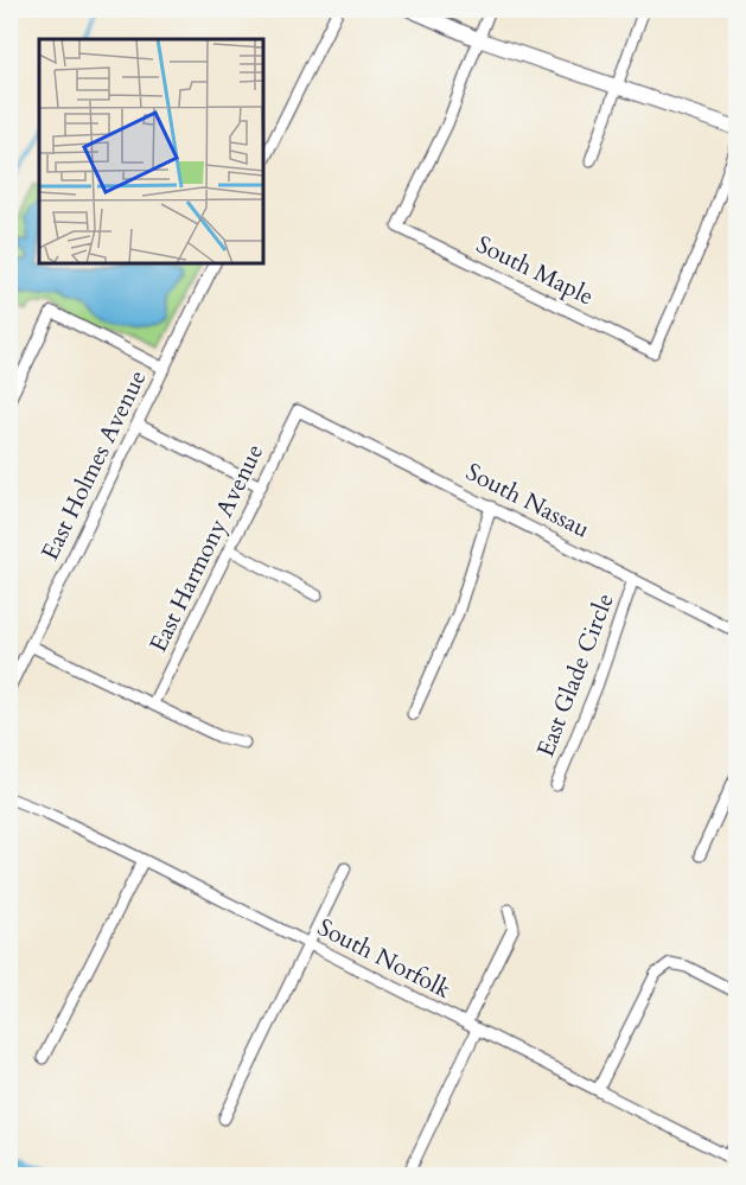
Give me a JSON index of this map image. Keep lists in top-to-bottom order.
{
  "streets": {
    "street": [
      "South Maple",
      "East Holmes Avenue",
      "South Nassau",
      "East Harmony Avenue",
      "East Glade Circle",
      "South Norfolk"
    ]
  },
  "crossings": [
    ["South Nassau", "East Harmony Avenue"],
    ["South Nassau", "East Glade Circle"]
  ]
}
